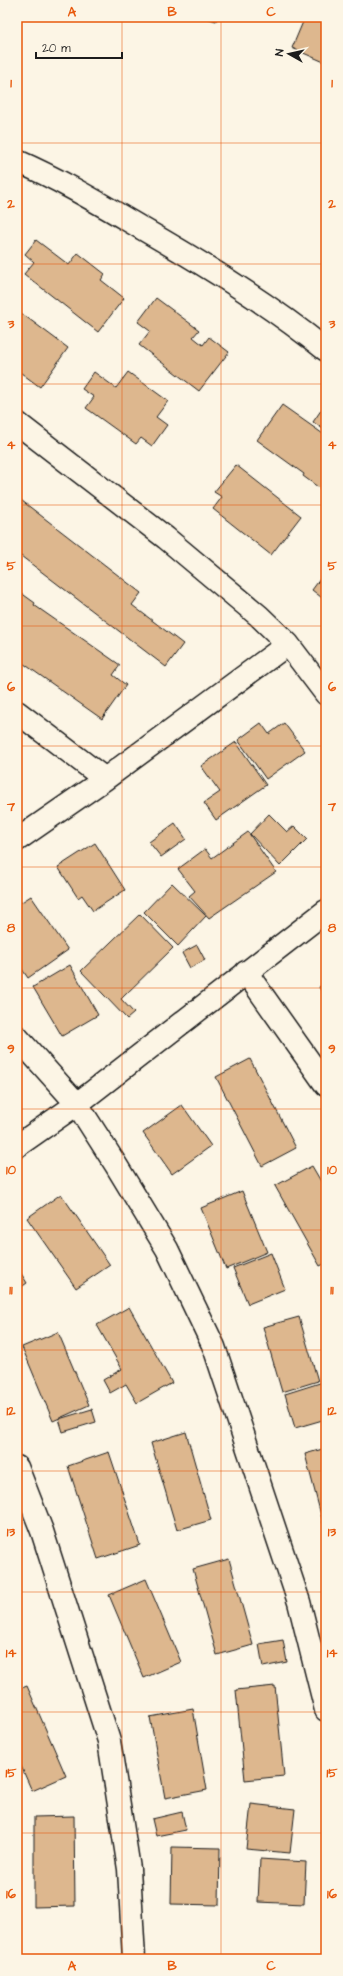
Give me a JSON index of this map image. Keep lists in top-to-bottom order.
{
  "scale_bar": "20 m",
  "north": "left",
  "grid": {
    "columns": ["A", "B", "C"],
    "rows": [
      "1",
      "2",
      "3",
      "4",
      "5",
      "6",
      "7",
      "8",
      "9",
      "10",
      "11",
      "12",
      "13",
      "14",
      "15",
      "16"
    ]
  }
}
